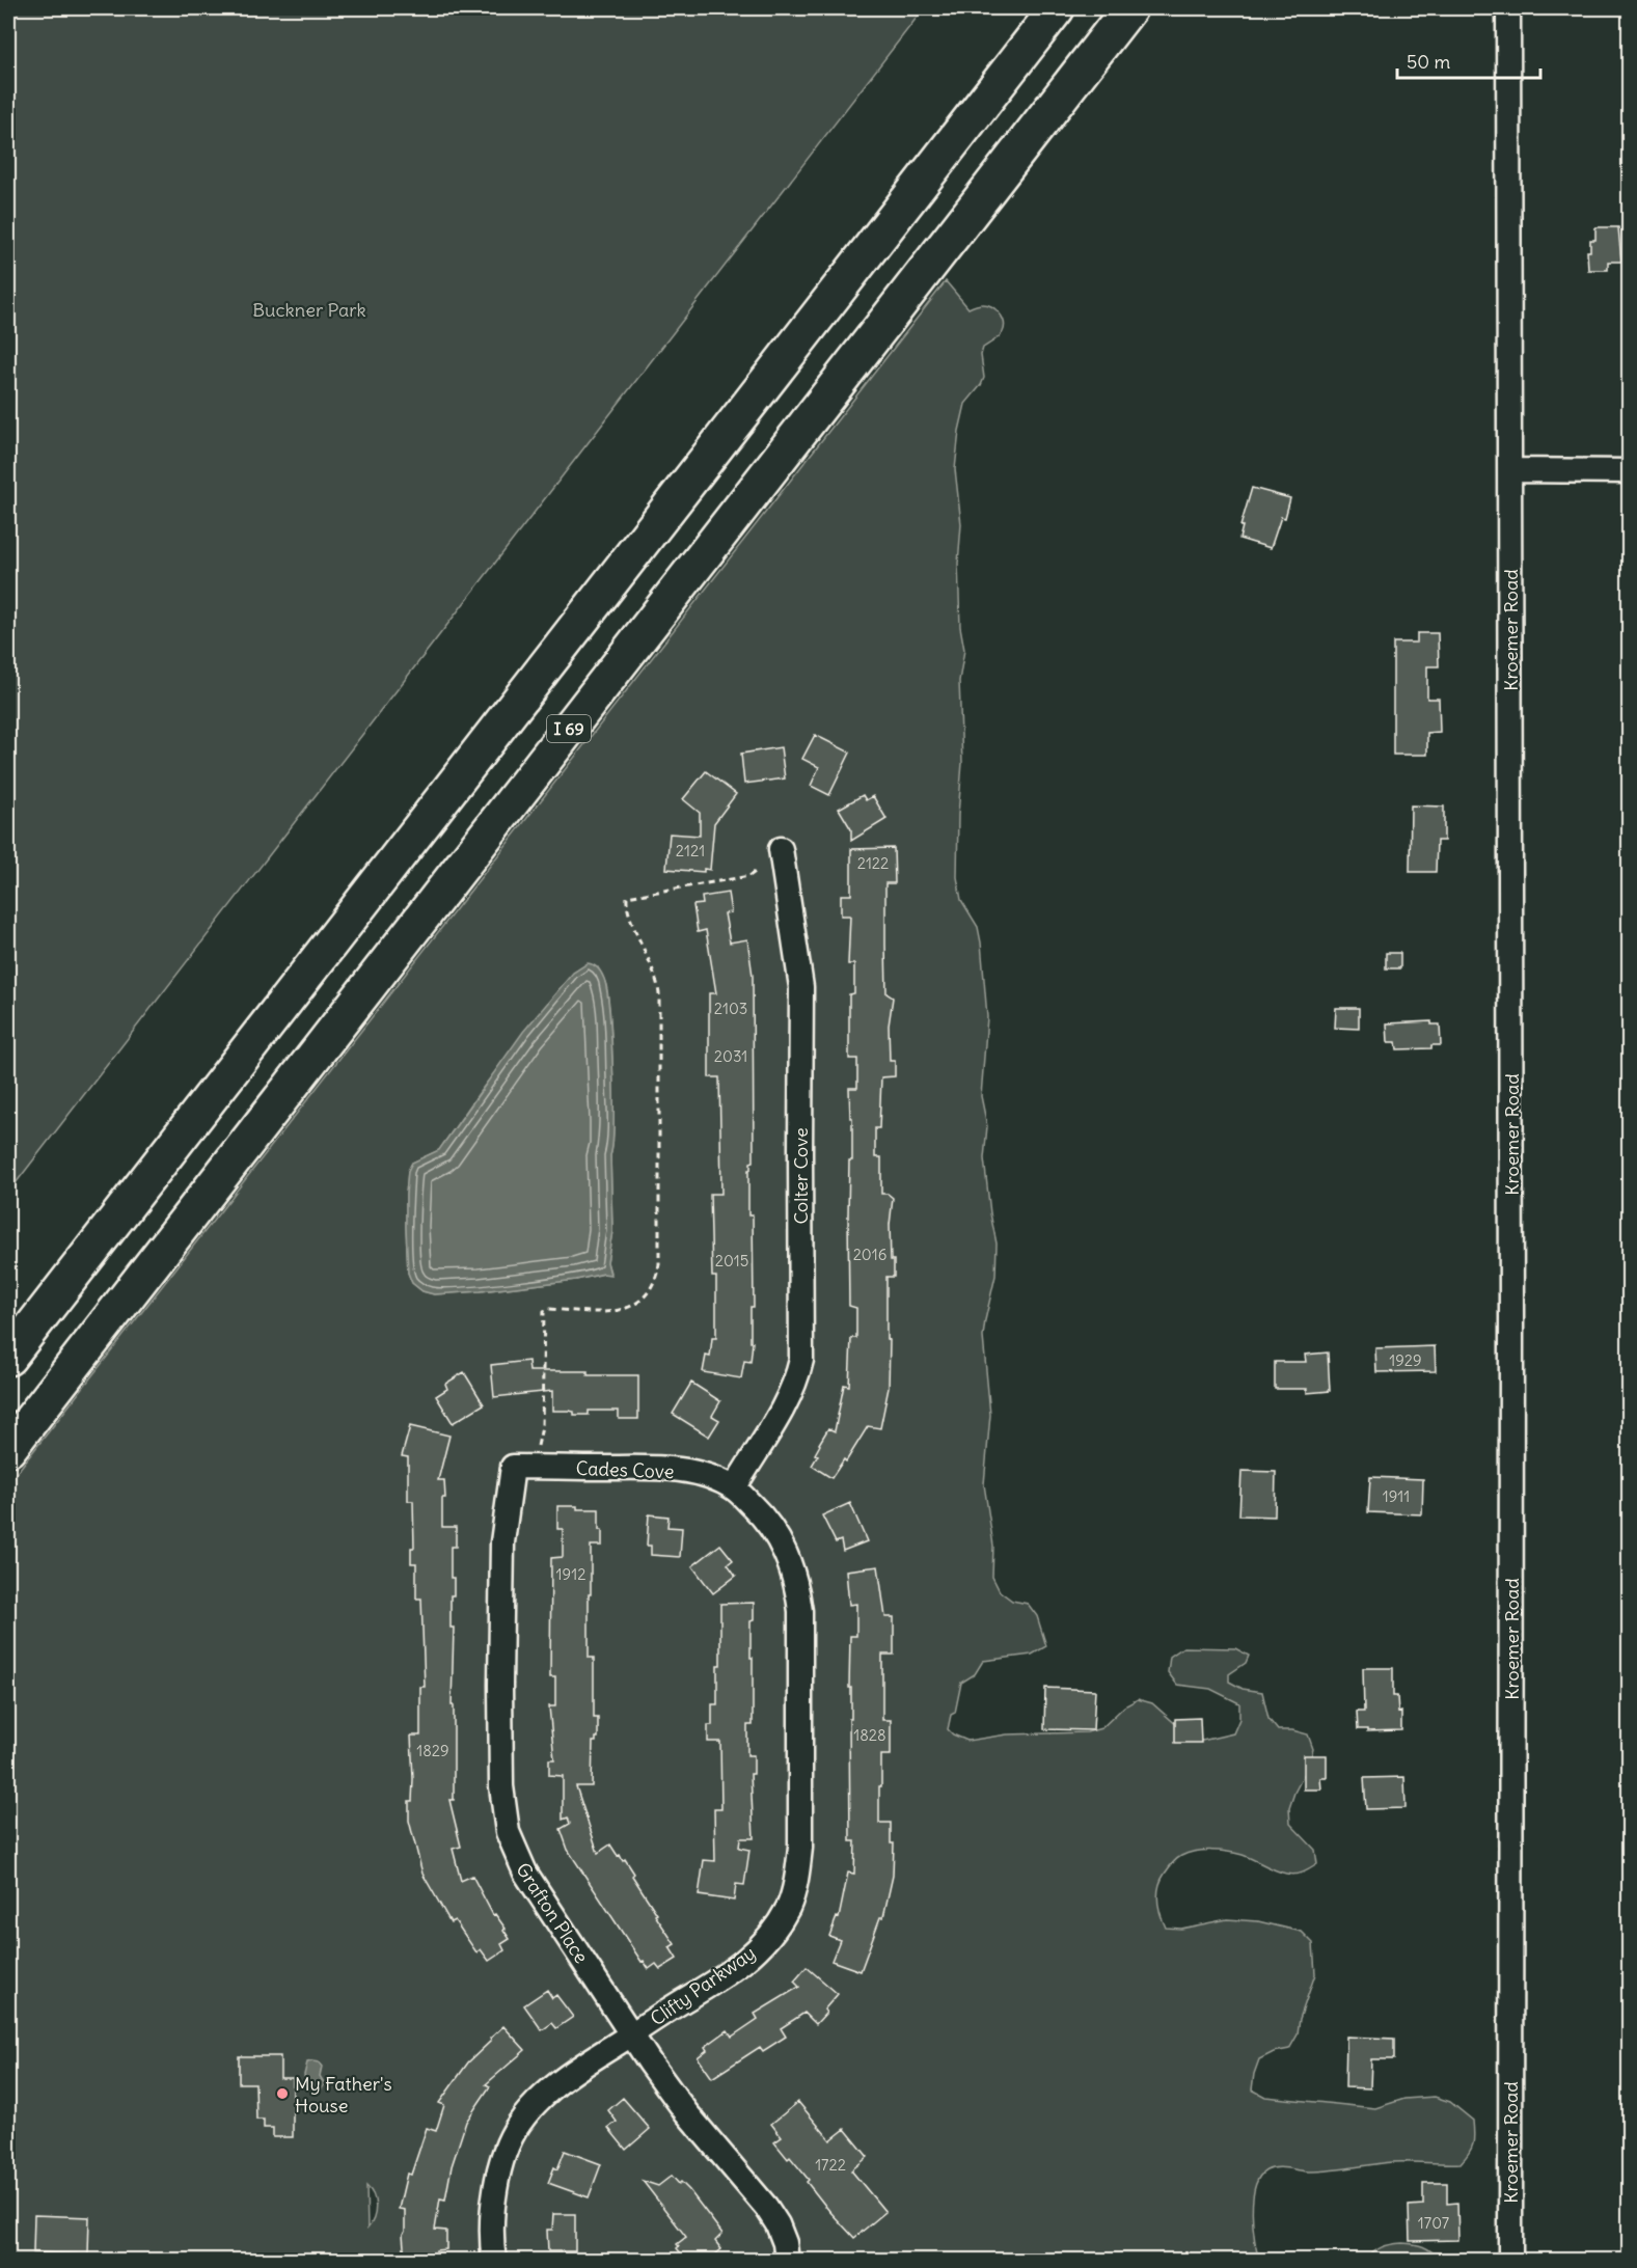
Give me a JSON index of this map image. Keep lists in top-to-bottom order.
{
  "streets": {
    "highway": ["I 69"],
    "street": [
      "Kroemer Road",
      "Colter Cove",
      "Cades Cove",
      "Grafton Place",
      "Clifty Parkway"
    ]
  },
  "crossings": [
    ["Colter Cove", "Cades Cove"],
    ["Colter Cove", "Clifty Parkway"],
    ["Cades Cove", "Grafton Place"],
    ["Cades Cove", "Clifty Parkway"],
    ["Grafton Place", "Clifty Parkway"]
  ],
  "parks": ["Buckner Park"],
  "places": ["My Father's House"],
  "house_numbers": [
    "2121",
    "2122",
    "2103",
    "2031",
    "2016",
    "2015",
    "1929",
    "1911",
    "1912",
    "1828",
    "1829",
    "1722",
    "1707"
  ],
  "scale_bar": "50 m"
}
